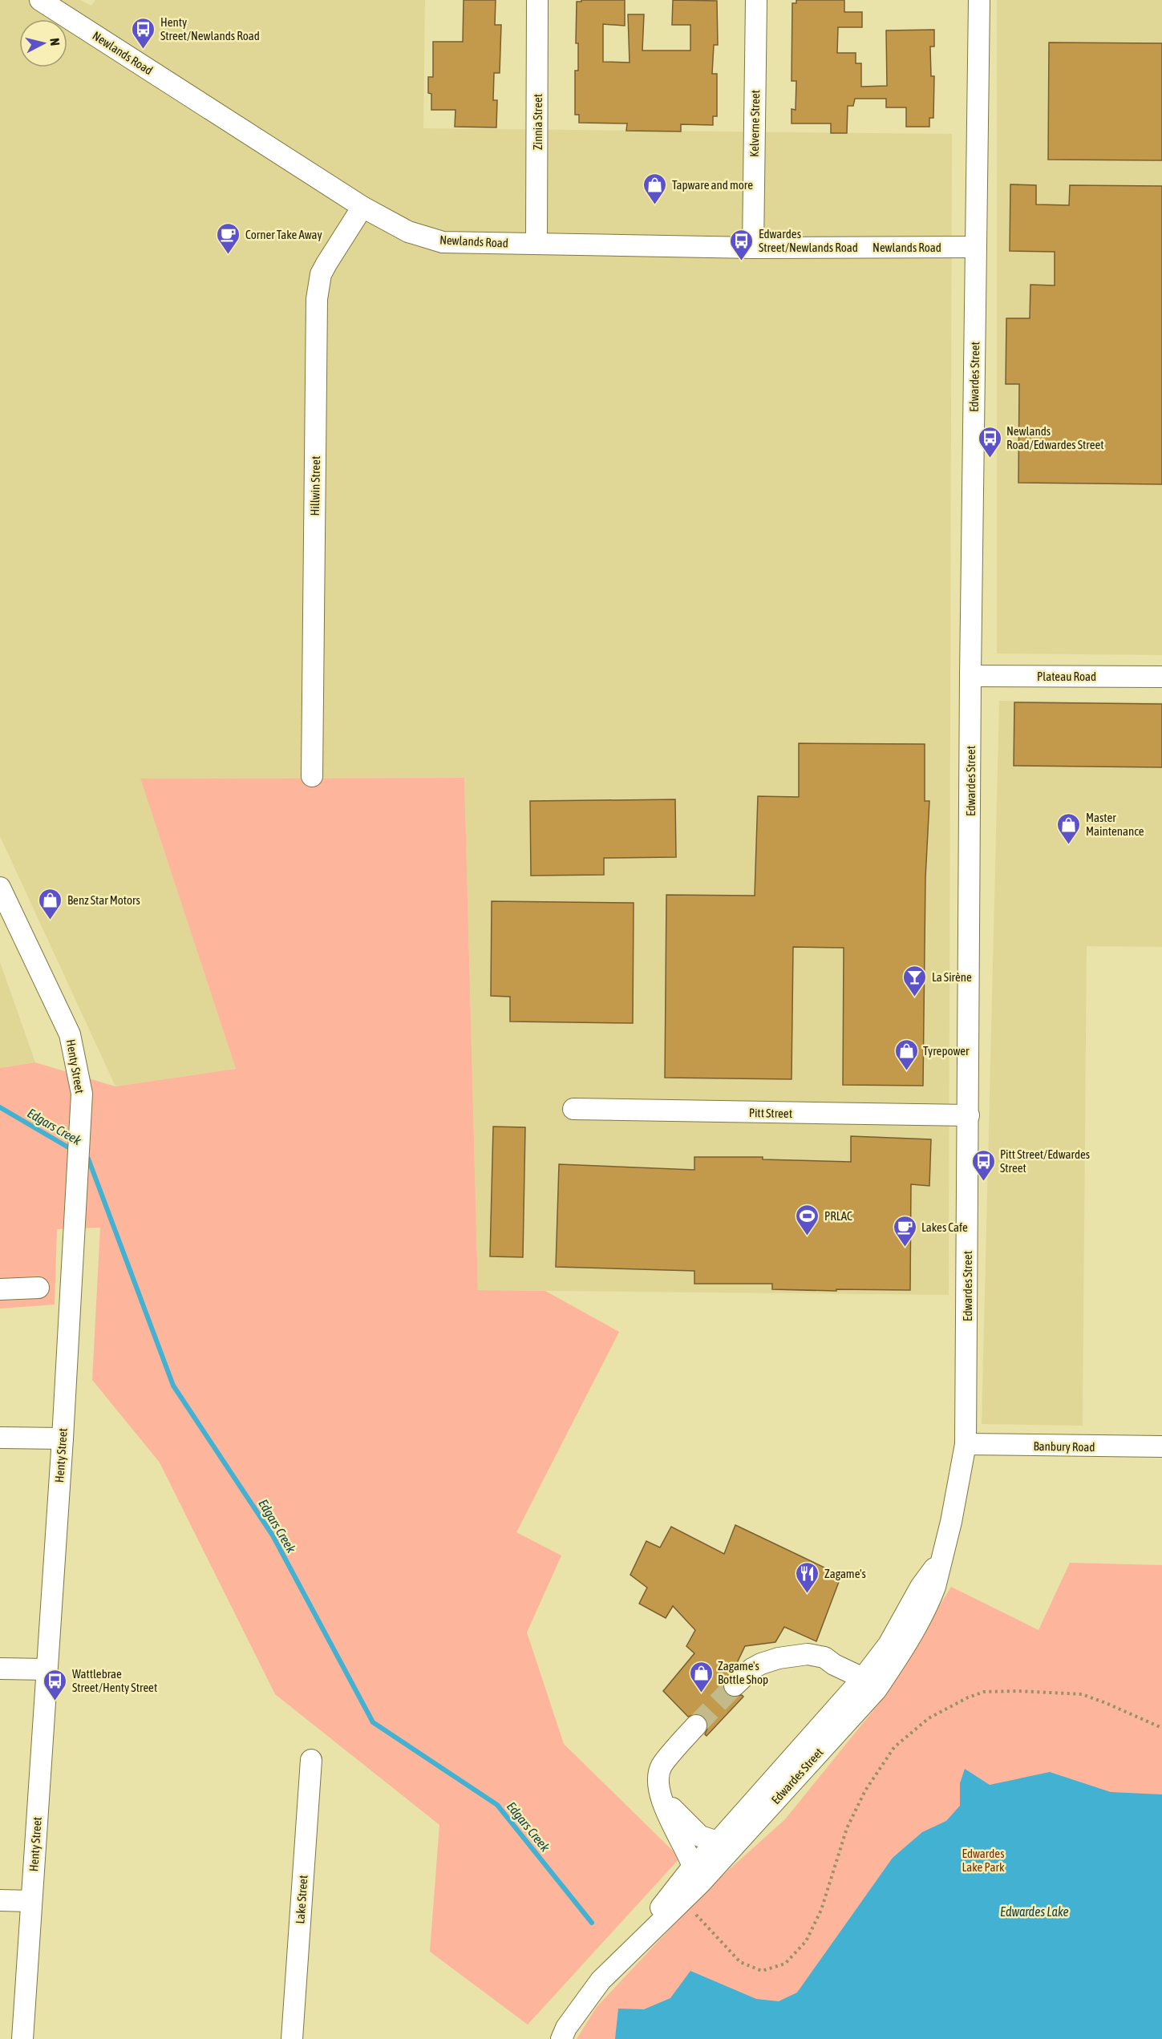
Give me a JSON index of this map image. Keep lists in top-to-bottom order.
{
  "streets": {
    "street": [
      "Newlands Road",
      "Zinnia Street",
      "Kelverne Street",
      "Edwardes Street",
      "Hillwin Street",
      "Plateau Road",
      "Henty Street",
      "Pitt Street",
      "Banbury Road",
      "Lake Street"
    ]
  },
  "crossings": [
    ["Newlands Road", "Zinnia Street"],
    ["Newlands Road", "Kelverne Street"],
    ["Newlands Road", "Edwardes Street"],
    ["Newlands Road", "Hillwin Street"],
    ["Edwardes Street", "Plateau Road"],
    ["Edwardes Street", "Pitt Street"],
    ["Edwardes Street", "Banbury Road"]
  ],
  "water": ["Edgars Creek", "Edwardes Lake"],
  "parks": ["Edwardes Lake Park"],
  "places": {
    "bus stop": [
      "Henty Street/Newlands Road",
      "Edwardes Street/Newlands Road",
      "Newlands Road/Edwardes Street",
      "Pitt Street/Edwardes Street",
      "Wattlebrae Street/Henty Street"
    ],
    "shop": [
      "Tapware and more",
      "Master Maintenance",
      "Benz Star Motors",
      "Tyrepower",
      "Zagame's Bottle Shop"
    ],
    "cafe": ["Corner Take Away", "Lakes Cafe"],
    "bar": ["La Sirène"],
    "sports": ["PRLAC"],
    "restaurant": ["Zagame's"]
  },
  "north": "right"
}
